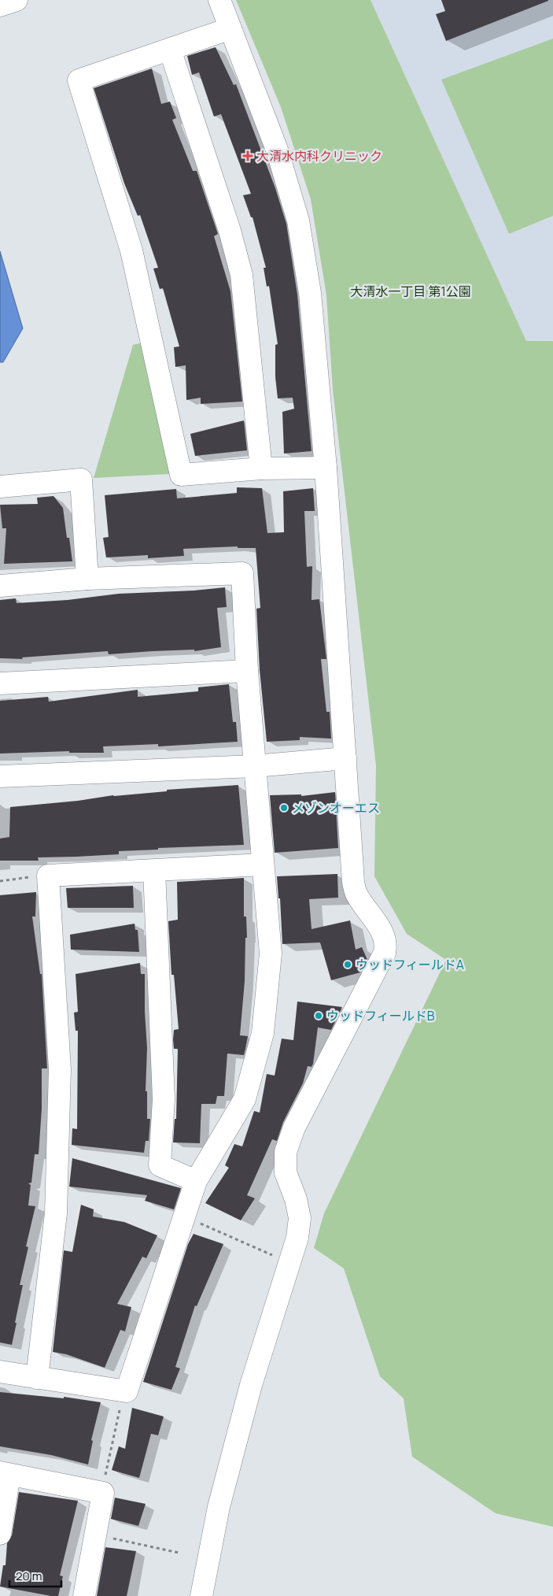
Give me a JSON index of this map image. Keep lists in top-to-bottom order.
{
  "parks": ["大清水一丁目 第1公園"],
  "places": {
    "health": ["大清水内科クリニック"],
    "other": ["メゾンオーエス", "ウッドフィールドA", "ウッドフィールドB"]
  },
  "scale_bar": "20 m"
}
